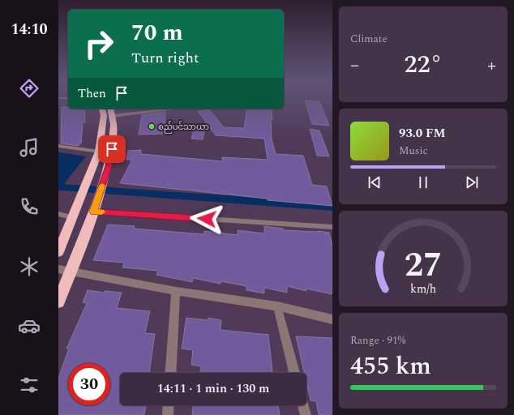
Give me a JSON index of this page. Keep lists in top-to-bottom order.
{
  "places": ["စည်ပင်သာယာ"],
  "page": {
    "tabs": "14:10",
    "tile": [
      "Climate",
      ["Range · 91%", "455 km"]
    ],
    "turn": ["70 m", "Turn right"],
    "heat": ["−", "22°", "+"],
    "then": "Then",
    "song": ["93.0 FM", "Music"],
    "limit": "30",
    "trip": "14:11 · 1 min · 130 m",
    "gauge": ["27", "km/h"]
  }
}
